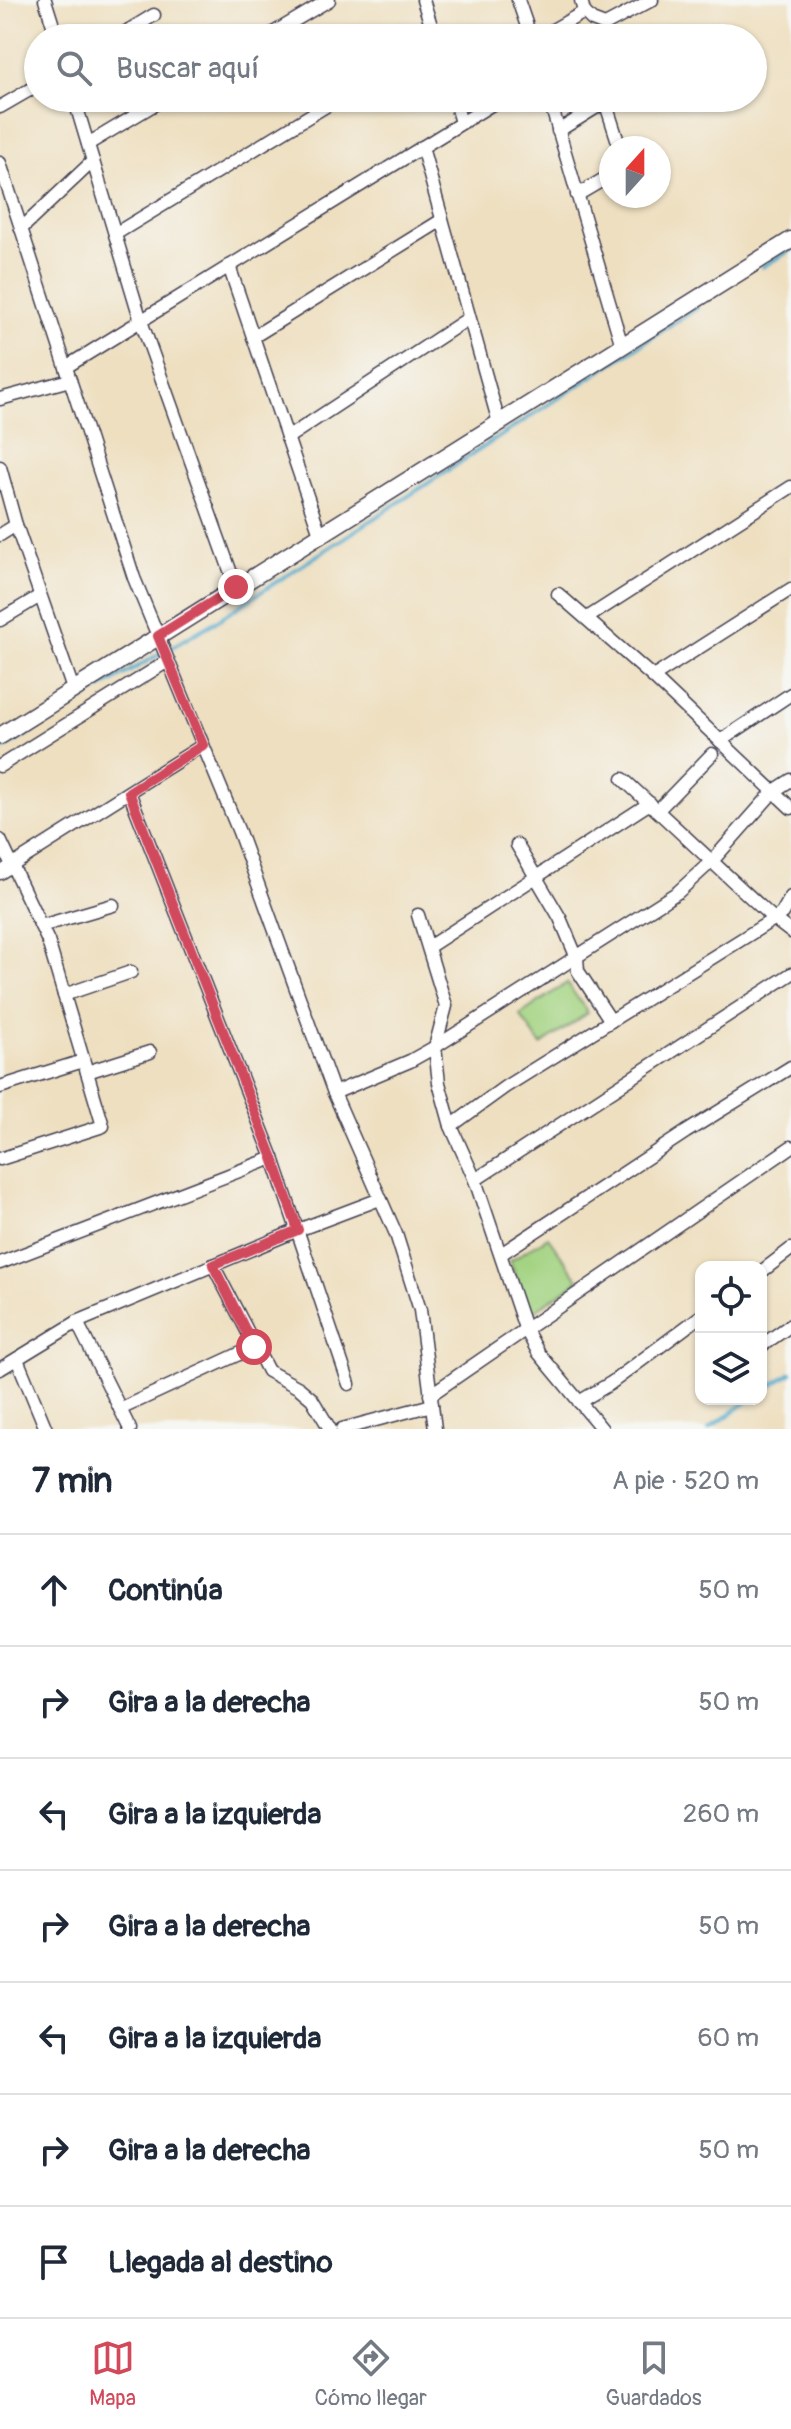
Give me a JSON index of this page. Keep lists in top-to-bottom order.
{
  "north": "top",
  "page": {
    "search": "Buscar aquí",
    "heading": ["7 min", "A pie · 520 m"],
    "list": [
      ["Continúa", "50 m"],
      ["Gira a la derecha", "50 m"],
      ["Gira a la izquierda", "260 m"],
      ["Gira a la derecha", "50 m"],
      ["Gira a la izquierda", "60 m"],
      ["Gira a la derecha", "50 m"],
      "Llegada al destino"
    ],
    "nav": ["Mapa", "Cómo llegar", "Guardados"]
  }
}
